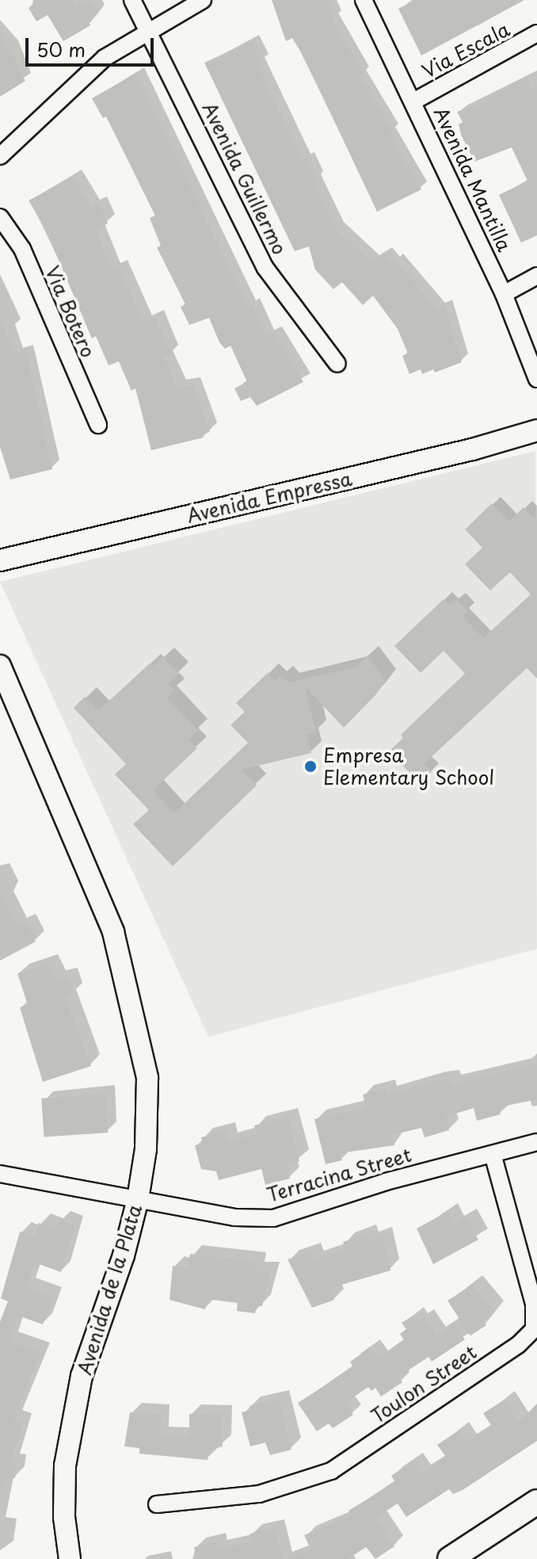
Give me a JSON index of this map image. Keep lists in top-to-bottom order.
{
  "streets": {
    "street": [
      "Via Escala",
      "Avenida Guillermo",
      "Avenida Mantilla",
      "Via Botero",
      "Avenida Empressa",
      "Terracina Street",
      "Avenida de la Plata",
      "Toulon Street"
    ]
  },
  "crossings": [
    ["Via Escala", "Avenida Mantilla"],
    ["Terracina Street", "Avenida de la Plata"],
    ["Terracina Street", "Toulon Street"]
  ],
  "places": ["Empresa Elementary School"],
  "scale_bar": "50 m"
}
